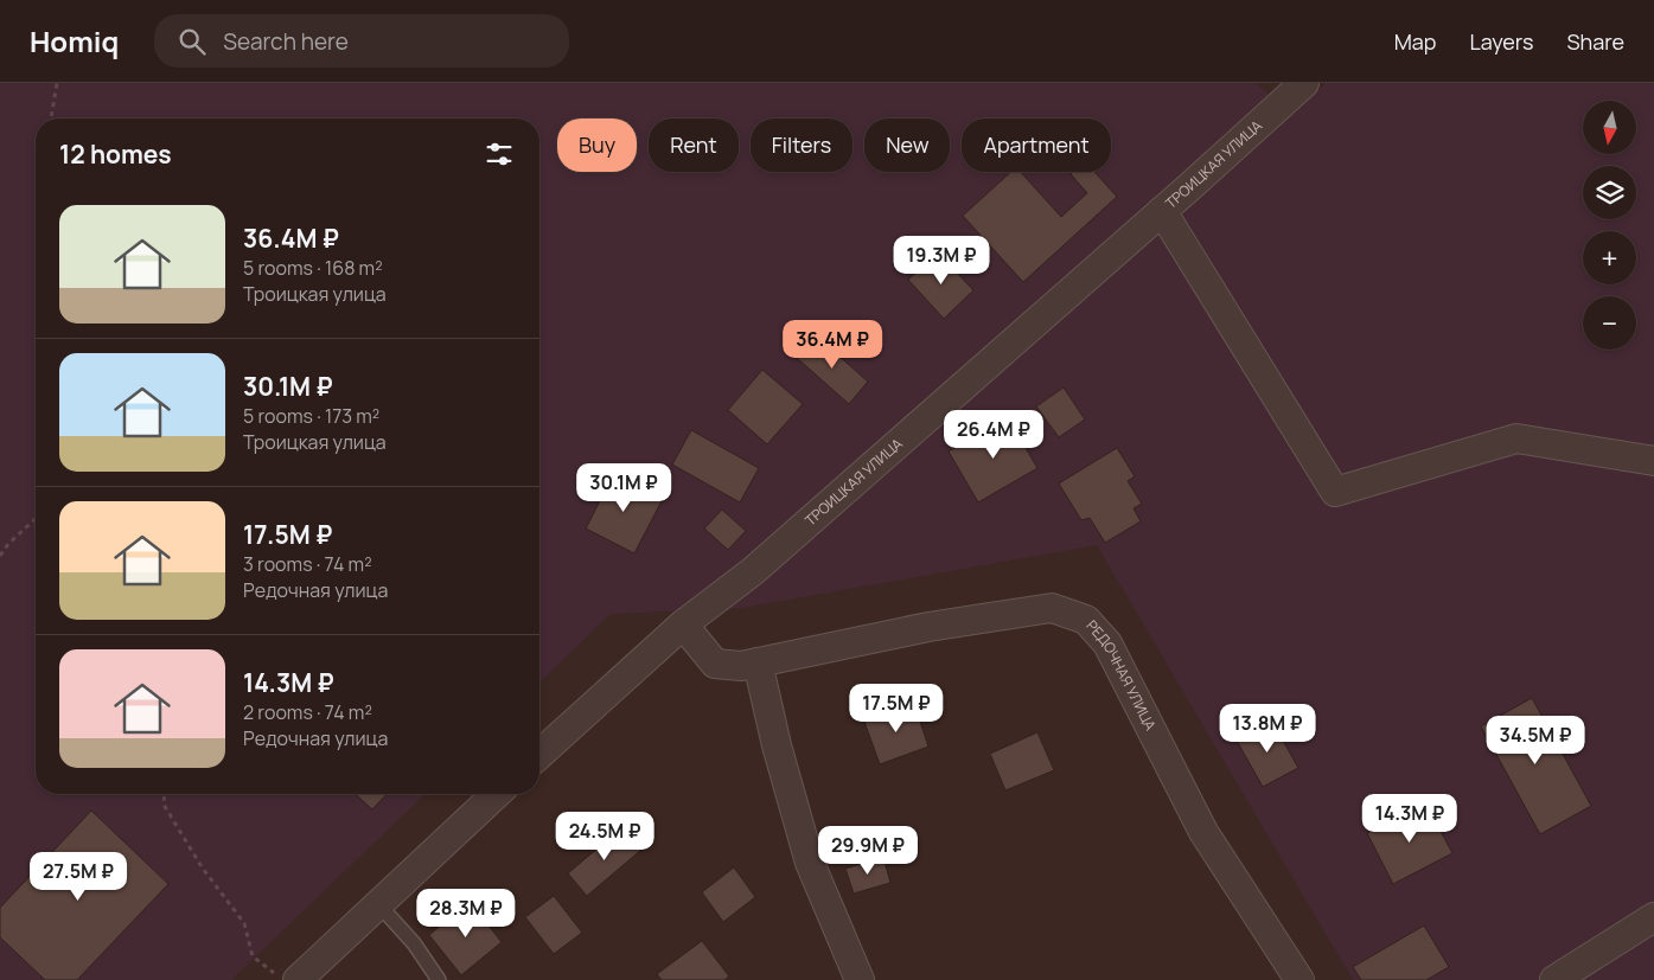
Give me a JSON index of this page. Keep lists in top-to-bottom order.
{
  "streets": {
    "street": ["ТРОИЦКАЯ УЛИЦА", "РЕДОЧНАЯ УЛИЦА"]
  },
  "crossings": [
    ["ТРОИЦКАЯ УЛИЦА", "РЕДОЧНАЯ УЛИЦА"]
  ],
  "north": "bottom",
  "page": {
    "header": "Homiq",
    "search": "Search here",
    "nav": ["Map", "Layers", "Share"],
    "map_buttons": ["+", "−"],
    "chip": [
      "Buy",
      "Rent",
      "Filters",
      "New",
      "Apartment"
    ],
    "heading": "12 homes",
    "list": [
      {
        "name": "36.4M ₽",
        "note": "5 rooms · 168 m² · Троицкая улица"
      },
      {
        "name": "30.1M ₽",
        "note": "5 rooms · 173 m² · Троицкая улица"
      },
      {
        "name": "17.5M ₽",
        "note": "3 rooms · 74 m² · Редочная улица"
      },
      {
        "name": "14.3M ₽",
        "note": "2 rooms · 74 m² · Редочная улица"
      }
    ],
    "price": [
      "19.3M ₽",
      "36.4M ₽",
      "26.4M ₽",
      "30.1M ₽",
      "17.5M ₽",
      "13.8M ₽",
      "34.5M ₽",
      "14.3M ₽",
      "24.5M ₽",
      "29.9M ₽",
      "27.5M ₽",
      "28.3M ₽"
    ]
  }
}
